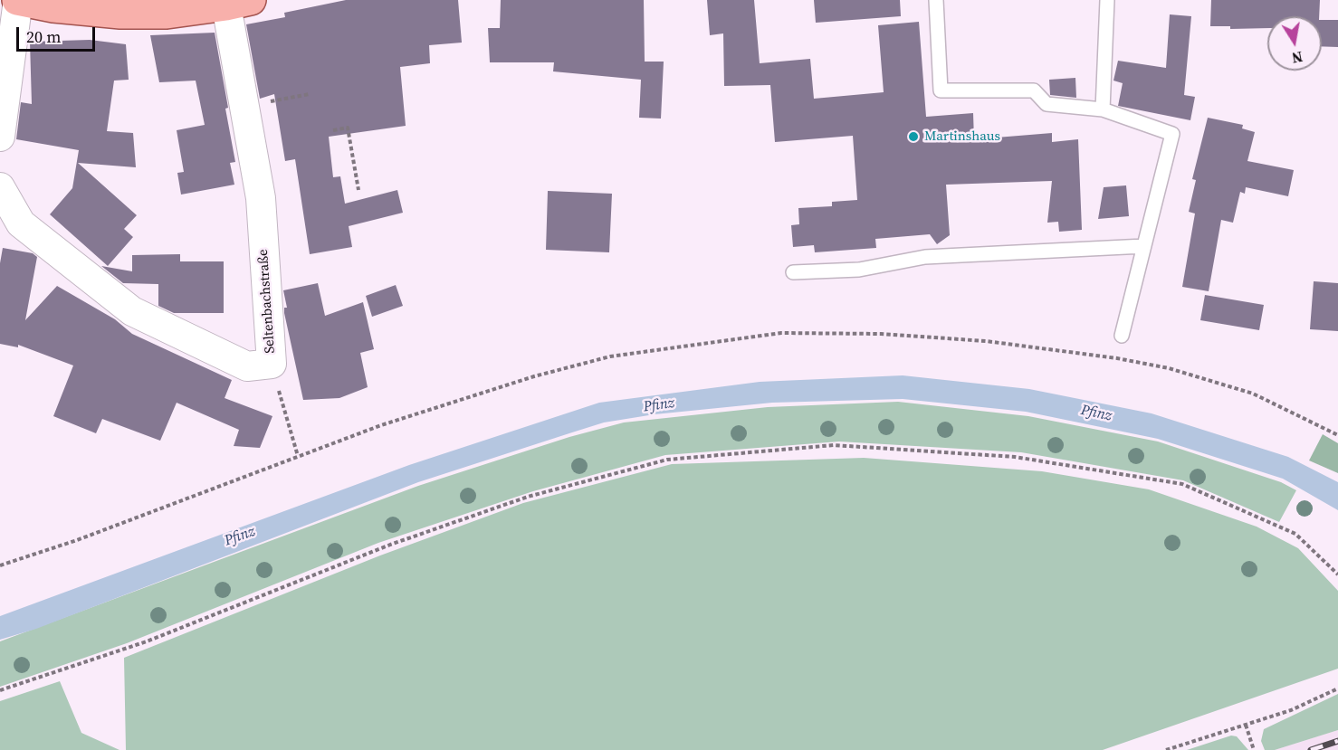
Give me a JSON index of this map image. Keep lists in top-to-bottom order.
{
  "streets": {
    "street": ["Seltenbachstraße"]
  },
  "water": ["Pfinz"],
  "places": ["Martinshaus"],
  "scale_bar": "20 m",
  "north": "bottom"
}
